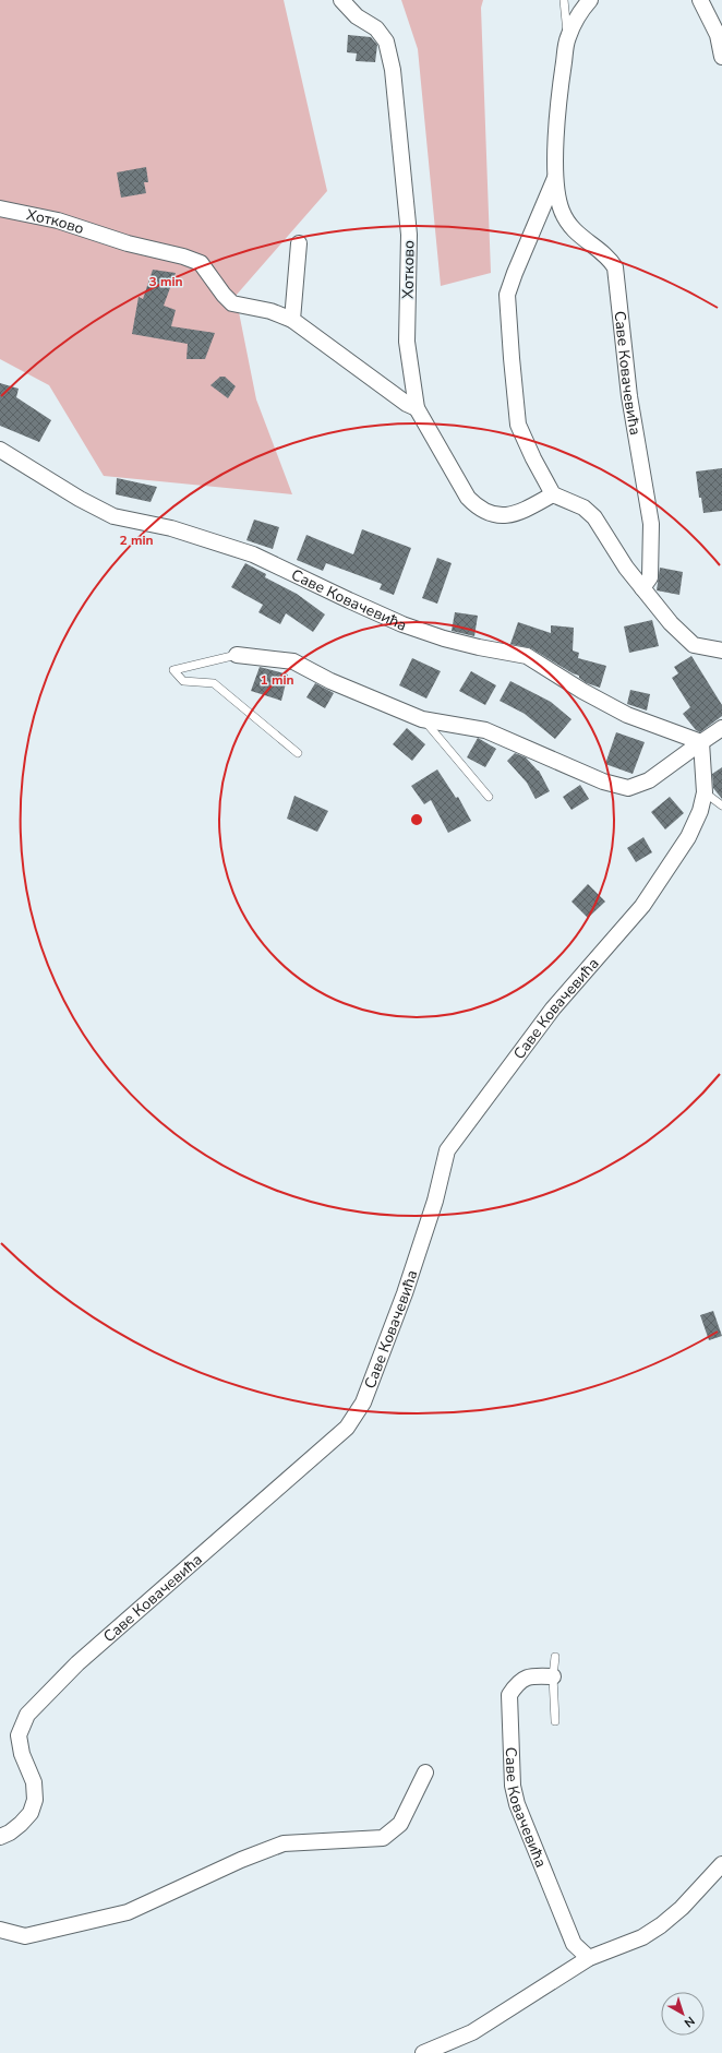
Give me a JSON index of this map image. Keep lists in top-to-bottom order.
{
  "streets": {
    "street": ["Хотково", "Саве Ковачевића"]
  },
  "north": "bottom right",
  "rings": ["3 min", "2 min", "1 min"]
}
